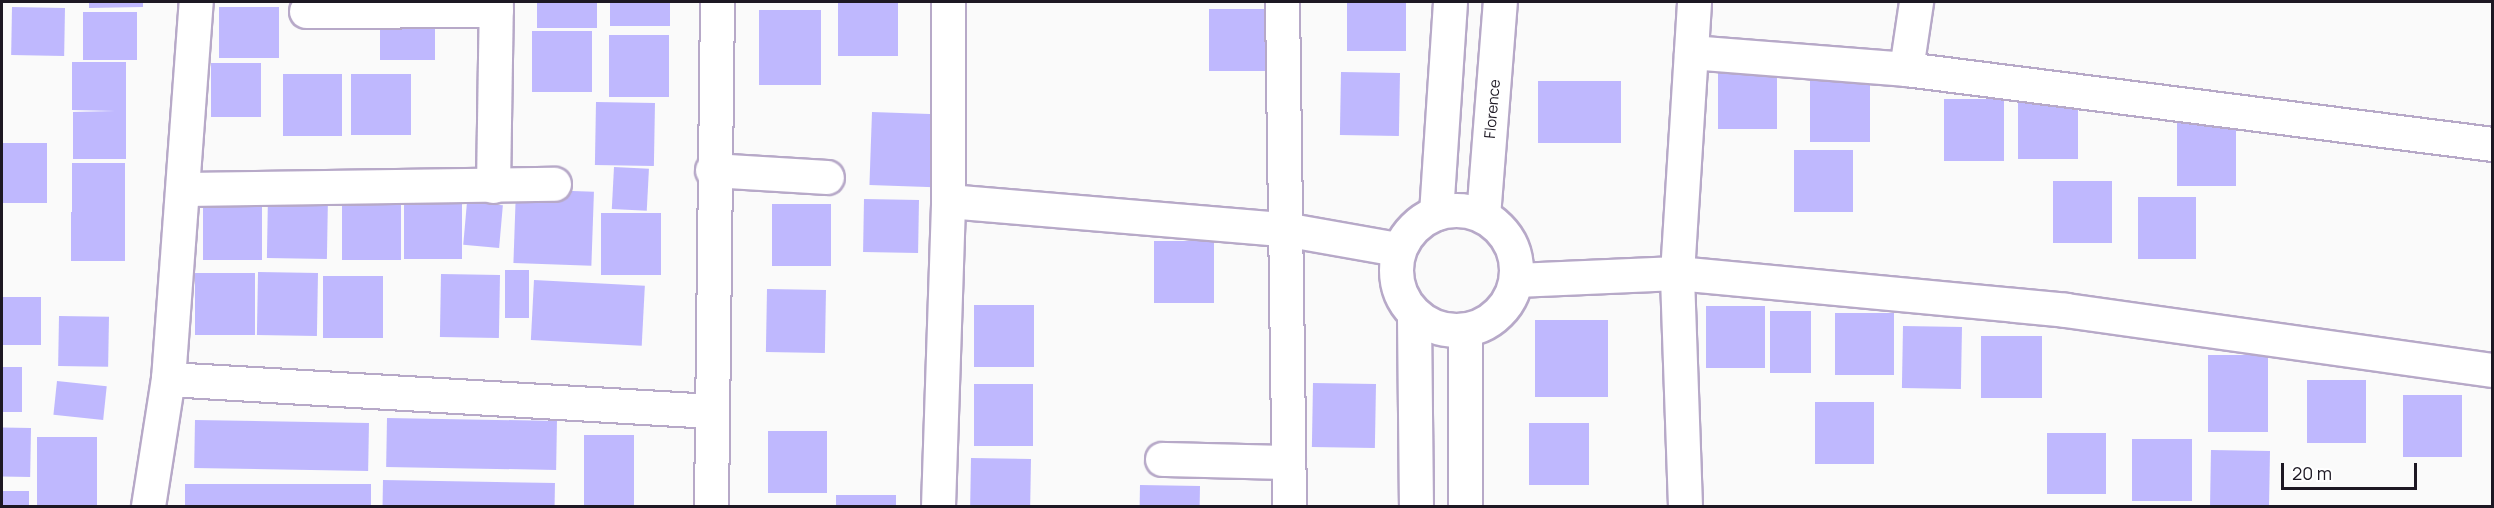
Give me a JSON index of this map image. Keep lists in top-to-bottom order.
{
  "streets": {
    "street": ["Florence"]
  },
  "scale_bar": "20 m"
}
